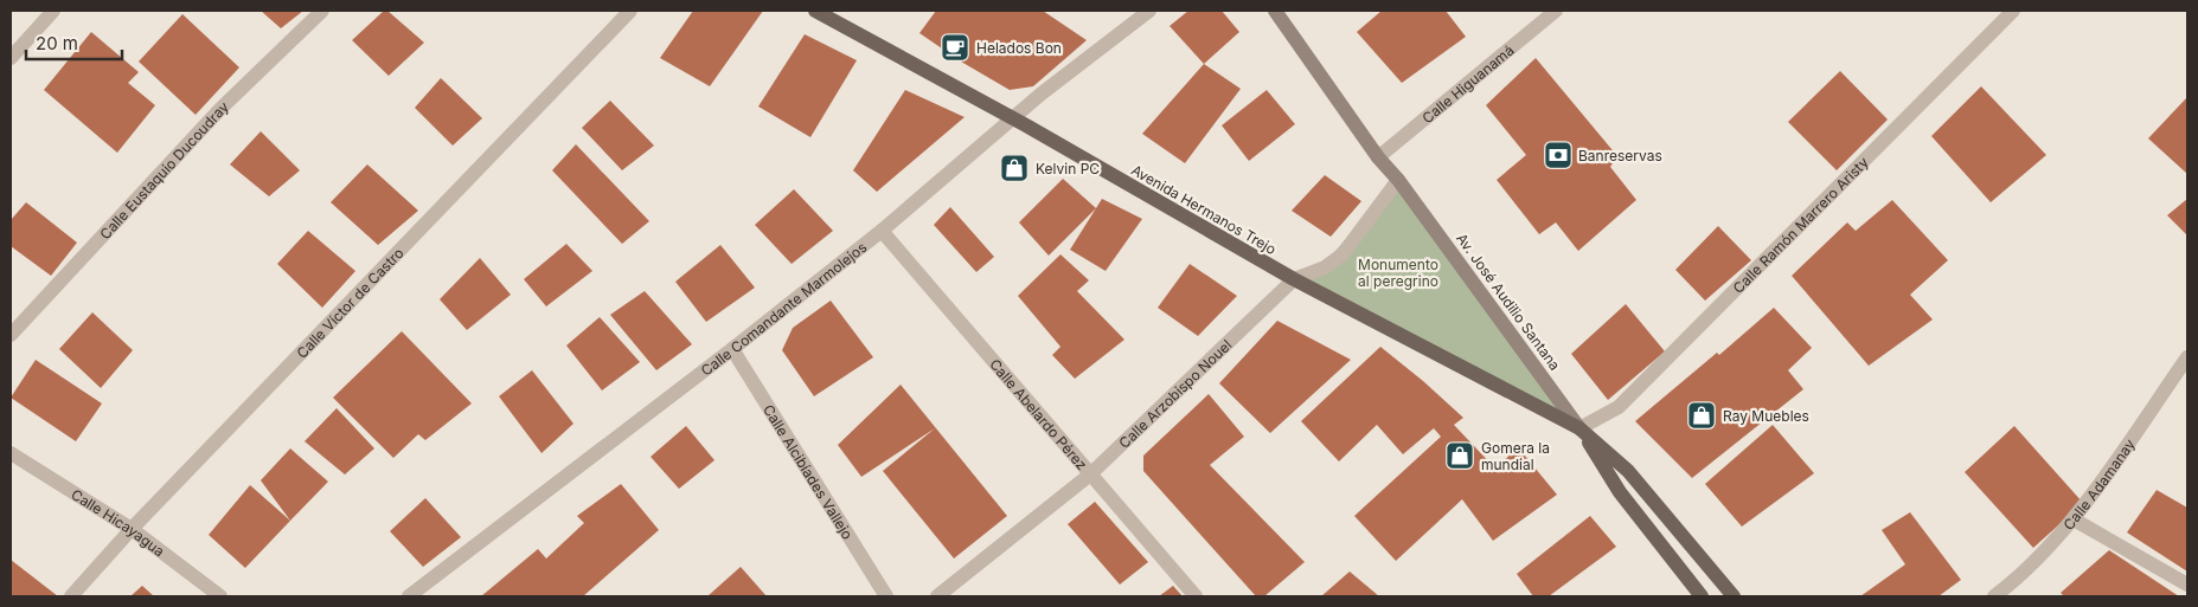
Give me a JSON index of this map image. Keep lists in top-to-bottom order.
{
  "streets": {
    "main road": ["Avenida Hermanos Trejo", "Av. José Audilio Santana"],
    "street": [
      "Calle Higuanamá",
      "Calle Eustaquio Ducoudray",
      "Calle Ramón Marrero Aristy",
      "Calle Víctor de Castro",
      "Calle Comandante Marmolejos",
      "Calle Arzobispo Nouel",
      "Calle Abelardo Pérez",
      "Calle Alcibíades Vallejo",
      "Calle Adamanay",
      "Calle Hicayagua"
    ]
  },
  "crossings": [
    ["Calle Higuanamá", "Av. José Audilio Santana"],
    ["Avenida Hermanos Trejo", "Calle Ramón Marrero Aristy"],
    ["Avenida Hermanos Trejo", "Av. José Audilio Santana"],
    ["Avenida Hermanos Trejo", "Calle Comandante Marmolejos"],
    ["Avenida Hermanos Trejo", "Calle Arzobispo Nouel"],
    ["Calle Ramón Marrero Aristy", "Av. José Audilio Santana"],
    ["Av. José Audilio Santana", "Calle Arzobispo Nouel"],
    ["Calle Víctor de Castro", "Calle Hicayagua"],
    ["Calle Comandante Marmolejos", "Calle Abelardo Pérez"],
    ["Calle Comandante Marmolejos", "Calle Alcibíades Vallejo"],
    ["Calle Arzobispo Nouel", "Calle Abelardo Pérez"]
  ],
  "parks": ["Monumento al peregrino"],
  "places": {
    "cafe": ["Helados Bon"],
    "bank": ["Banreservas"],
    "shop": ["Kelvin PC", "Ray Muebles", "Gomera la mundial"]
  },
  "scale_bar": "20 m"
}
